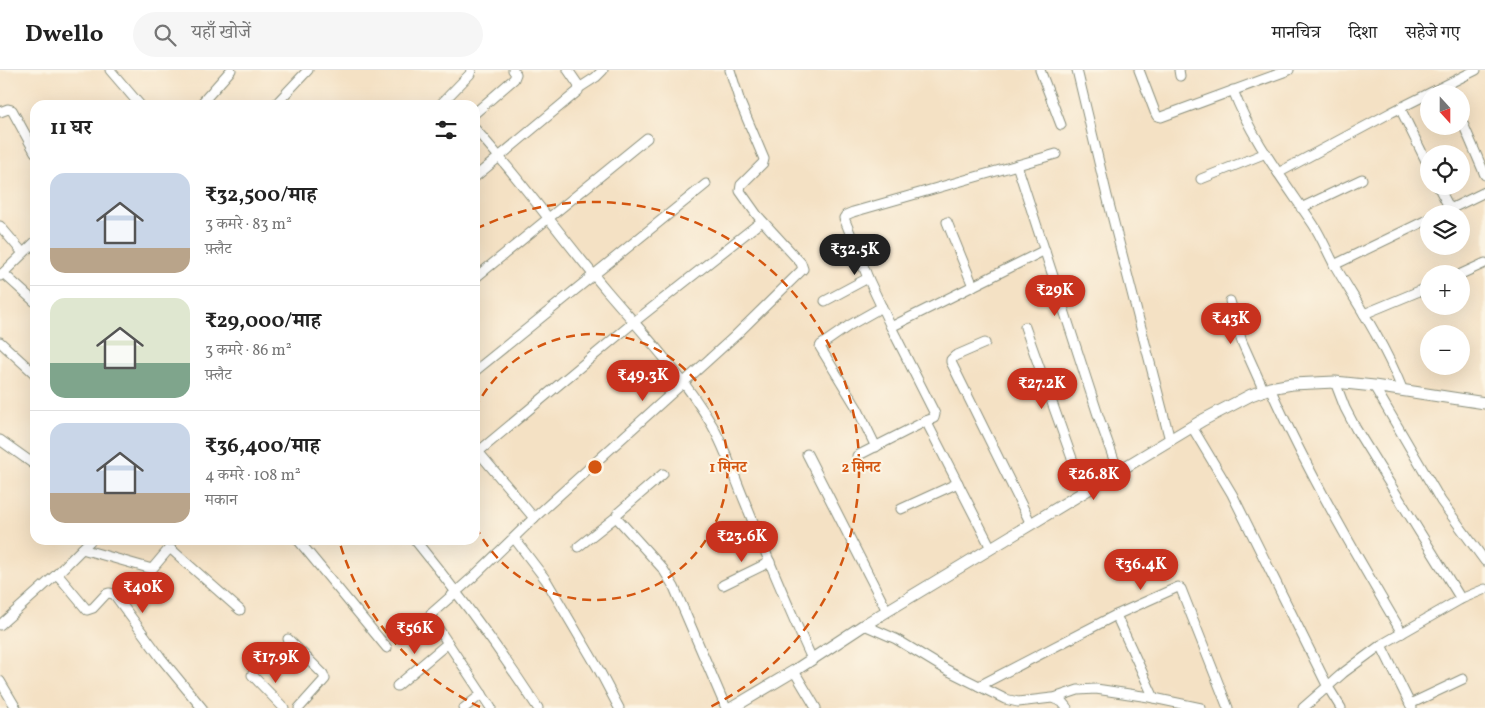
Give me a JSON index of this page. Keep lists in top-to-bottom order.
{
  "north": "bottom",
  "page": {
    "header": "Dwello",
    "search": "यहाँ खोजें",
    "nav": ["मानचित्र", "दिशा", "सहेजे गए"],
    "map_buttons": ["+", "−"],
    "heading": "11 घर",
    "list": [
      {
        "name": "₹32,500/माह",
        "note": "3 कमरे · 83 m² · फ़्लैट"
      },
      {
        "name": "₹29,000/माह",
        "note": "3 कमरे · 86 m² · फ़्लैट"
      },
      {
        "name": "₹36,400/माह",
        "note": "4 कमरे · 108 m² · मकान"
      }
    ],
    "price": [
      "₹32.5K",
      "₹29K",
      "₹43K",
      "₹49.3K",
      "₹27.2K",
      "₹26.8K",
      "₹23.6K",
      "₹36.4K",
      "₹40K",
      "₹56K",
      "₹17.9K"
    ]
  },
  "rings": ["1 मिनट", "2 मिनट"]
}
